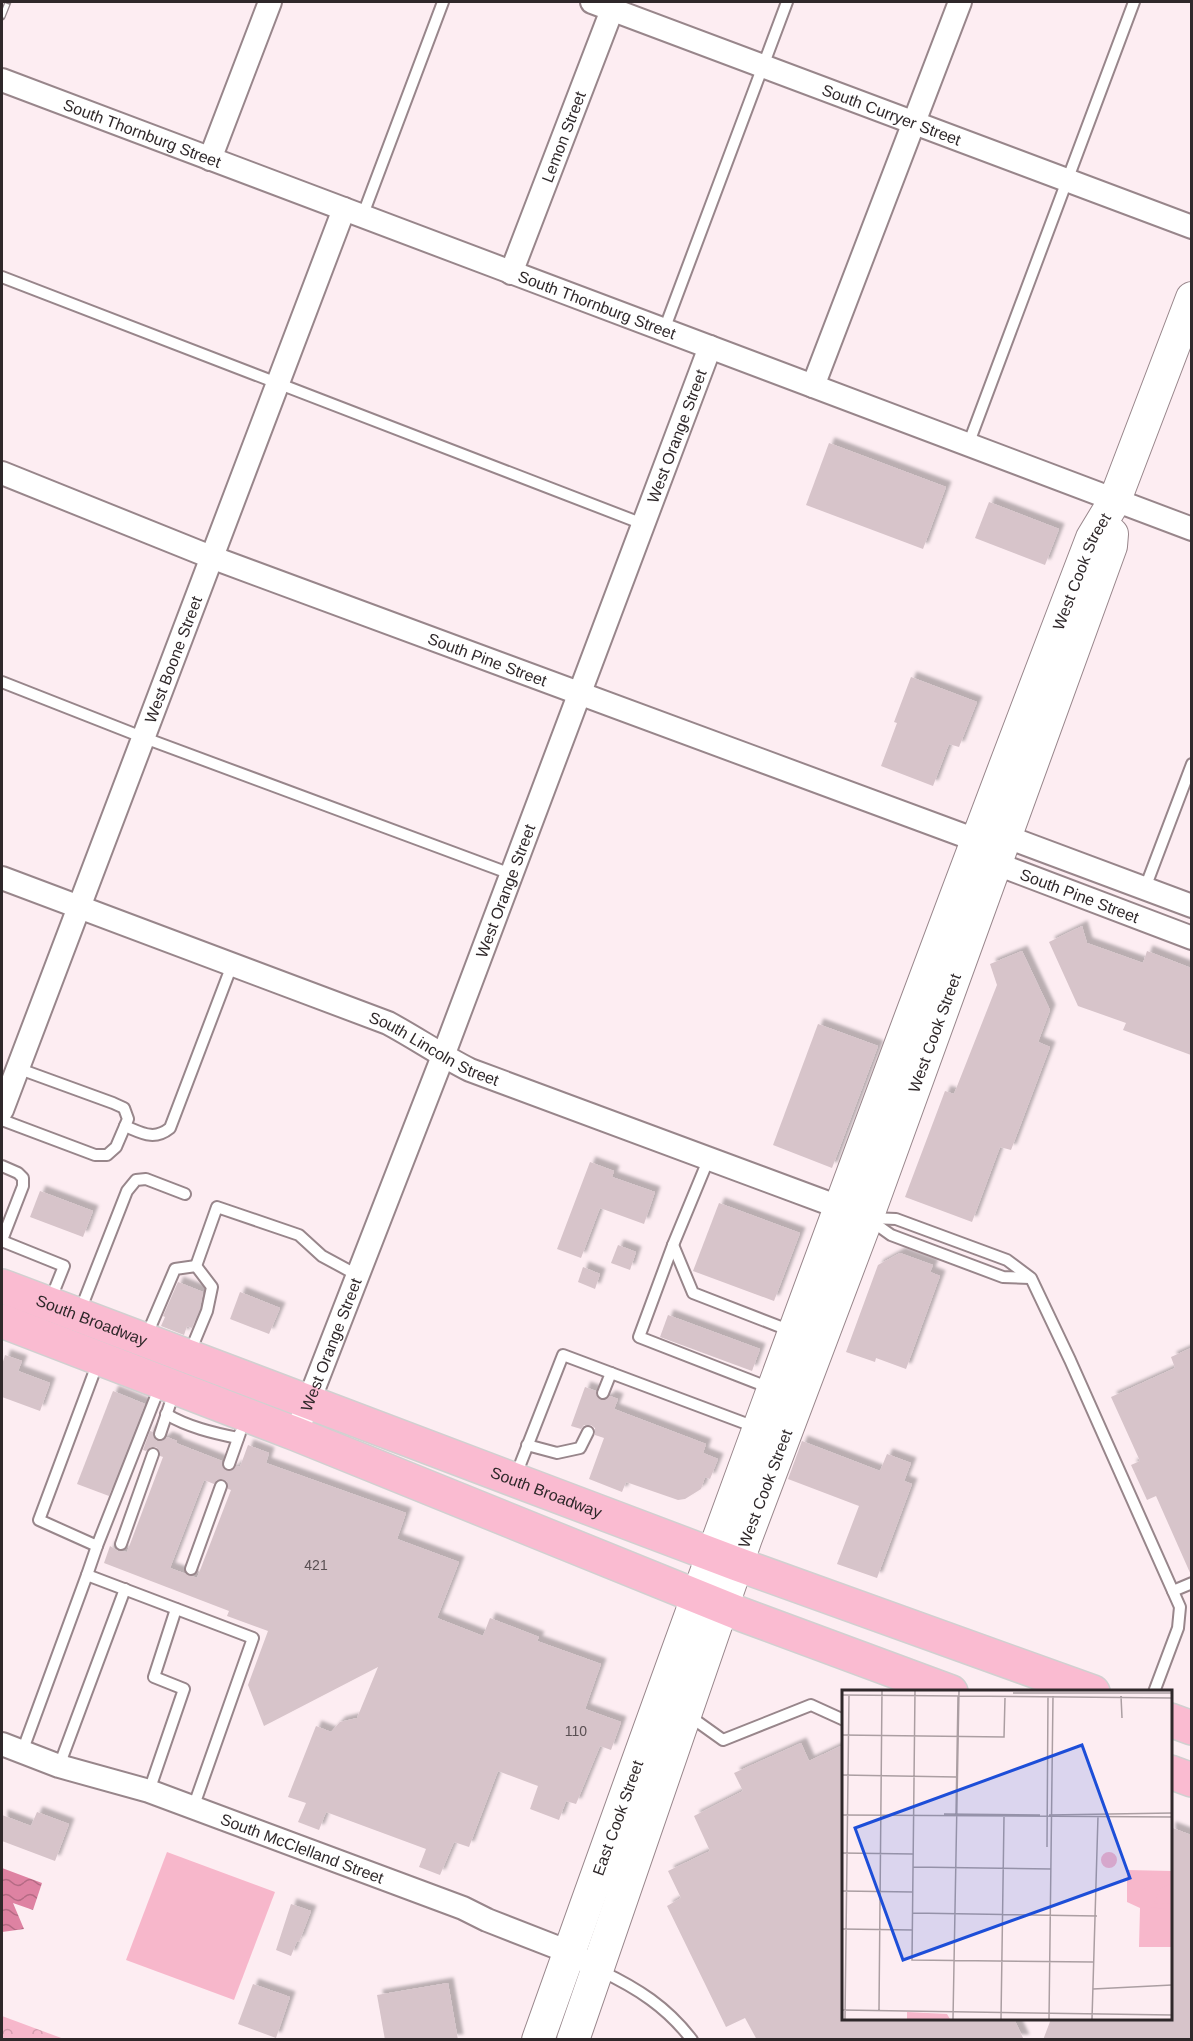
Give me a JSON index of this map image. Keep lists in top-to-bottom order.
{
  "streets": {
    "main road": ["South Broadway"],
    "street": [
      "South Curryer Street",
      "South Thornburg Street",
      "Lemon Street",
      "West Orange Street",
      "West Cook Street",
      "South Pine Street",
      "West Boone Street",
      "South Lincoln Street",
      "East Cook Street",
      "South McClelland Street"
    ]
  },
  "crossings": [
    ["South Curryer Street", "Lemon Street"],
    ["South Thornburg Street", "Lemon Street"],
    ["South Thornburg Street", "West Orange Street"],
    ["South Thornburg Street", "West Cook Street"],
    ["South Thornburg Street", "West Boone Street"],
    ["West Orange Street", "South Pine Street"],
    ["West Orange Street", "South Lincoln Street"],
    ["West Orange Street", "South Broadway"],
    ["West Cook Street", "South Pine Street"],
    ["West Cook Street", "South Lincoln Street"],
    ["West Cook Street", "South Broadway"],
    ["South Pine Street", "West Boone Street"],
    ["West Boone Street", "South Lincoln Street"],
    ["South Broadway", "East Cook Street"],
    ["East Cook Street", "South McClelland Street"]
  ],
  "house_numbers": ["421", "110"]
}
